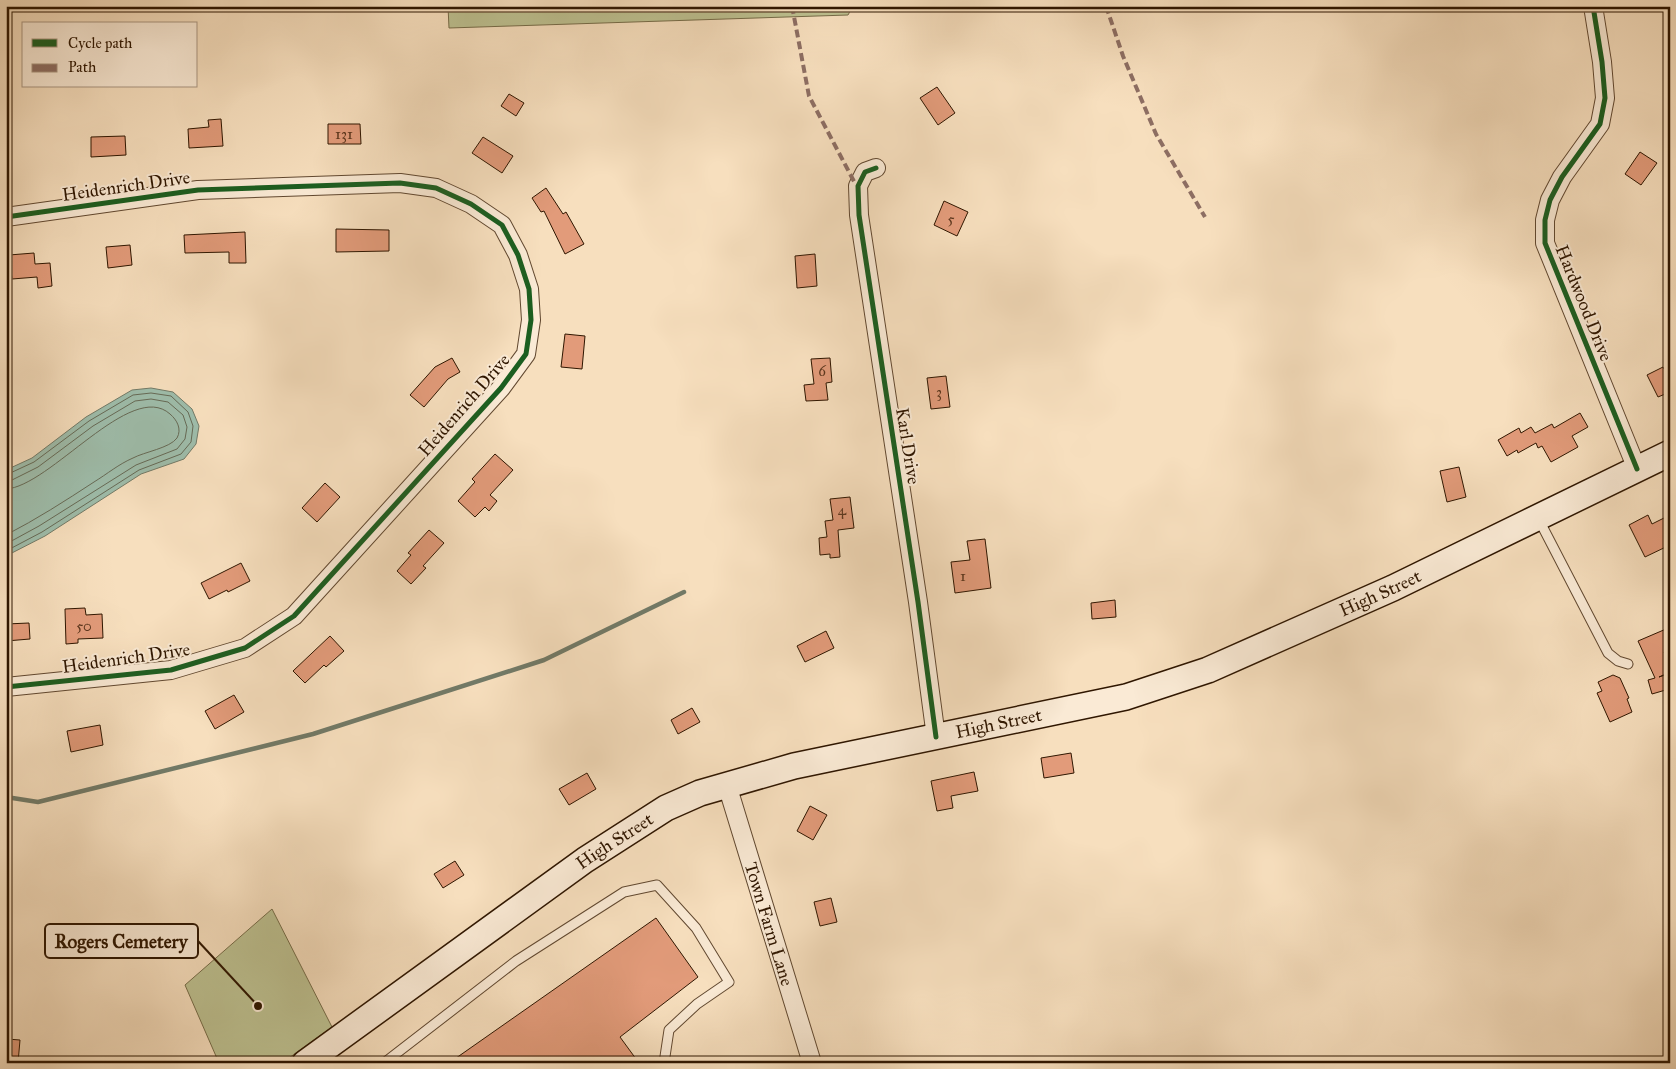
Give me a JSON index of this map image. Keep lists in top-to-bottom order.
{
  "streets": {
    "main road": ["High Street"],
    "street": [
      "Heidenrich Drive",
      "Hardwood Drive",
      "Karl Drive",
      "Town Farm Lane"
    ]
  },
  "crossings": [
    ["Hardwood Drive", "High Street"],
    ["Karl Drive", "High Street"],
    ["High Street", "Town Farm Lane"]
  ],
  "places": ["Rogers Cemetery"],
  "house_numbers": [
    "131",
    "5",
    "6",
    "3",
    "4",
    "1",
    "50"
  ],
  "legend": ["Cycle path", "Path"]
}
